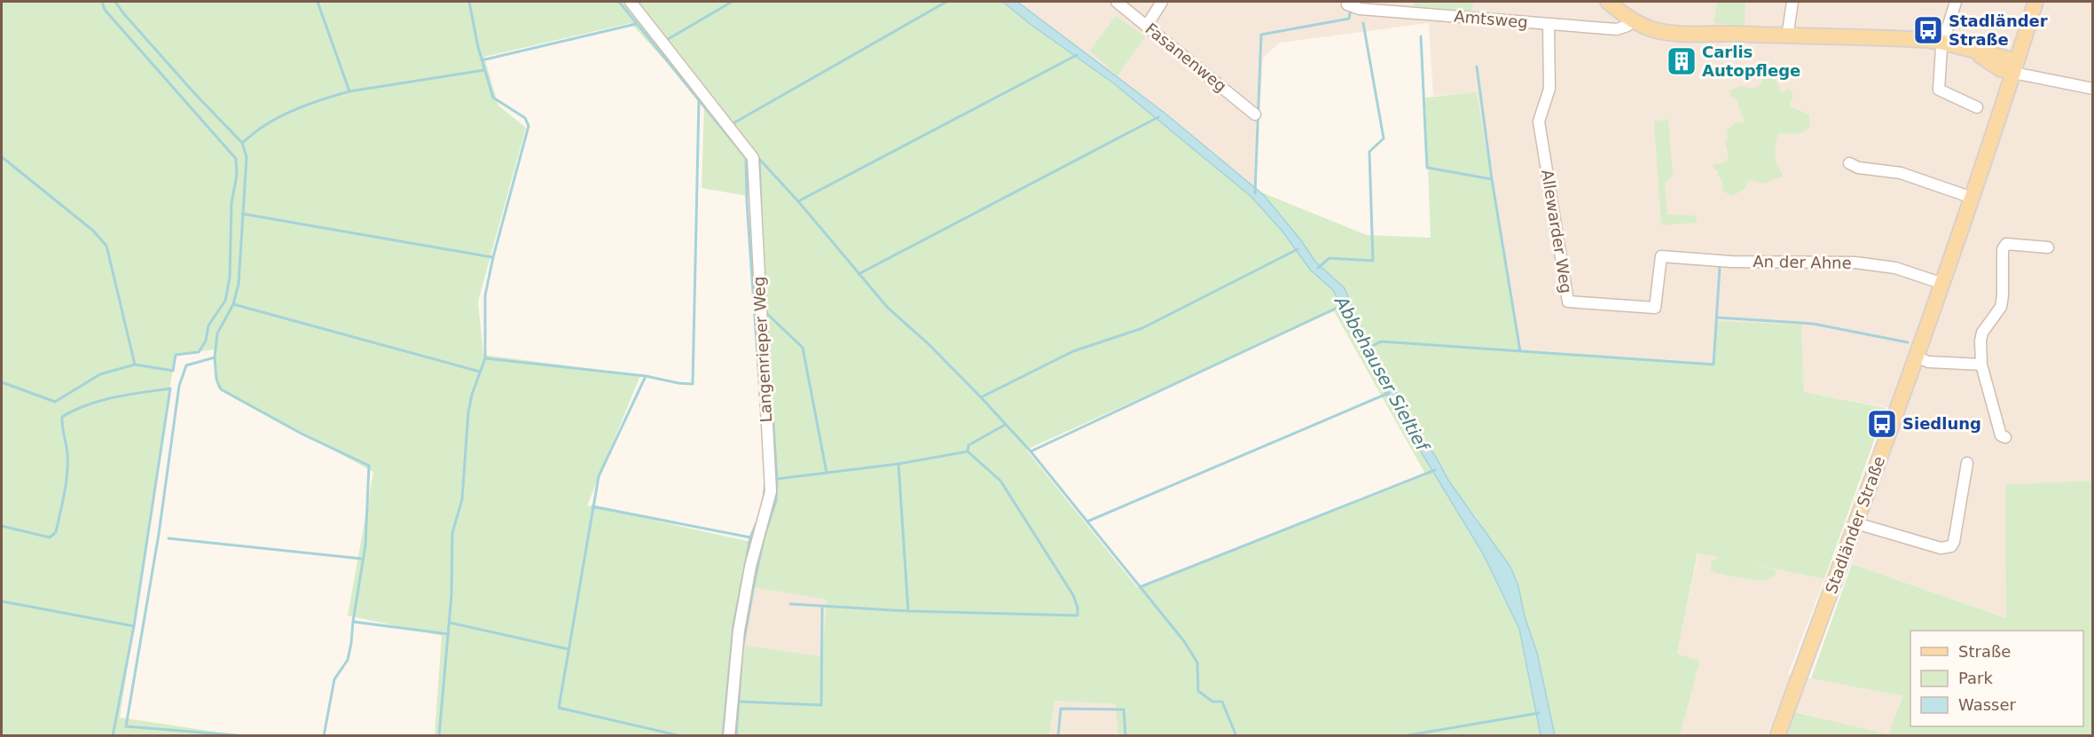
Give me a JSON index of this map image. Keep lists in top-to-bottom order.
{
  "streets": {
    "main road": ["Stadländer Straße"],
    "street": [
      "Amtsweg",
      "Fasanenweg",
      "Allewarder Weg",
      "An der Ahne",
      "Langenrieper Weg"
    ]
  },
  "crossings": [
    ["Amtsweg", "Allewarder Weg"],
    ["Allewarder Weg", "An der Ahne"],
    ["An der Ahne", "Stadländer Straße"]
  ],
  "water": ["Abbehauser Sieltief"],
  "places": {
    "bus stop": ["Stadländer Straße", "Siedlung"],
    "building": ["Carlis Autopflege"]
  },
  "legend": ["Straße", "Park", "Wasser"]
}
